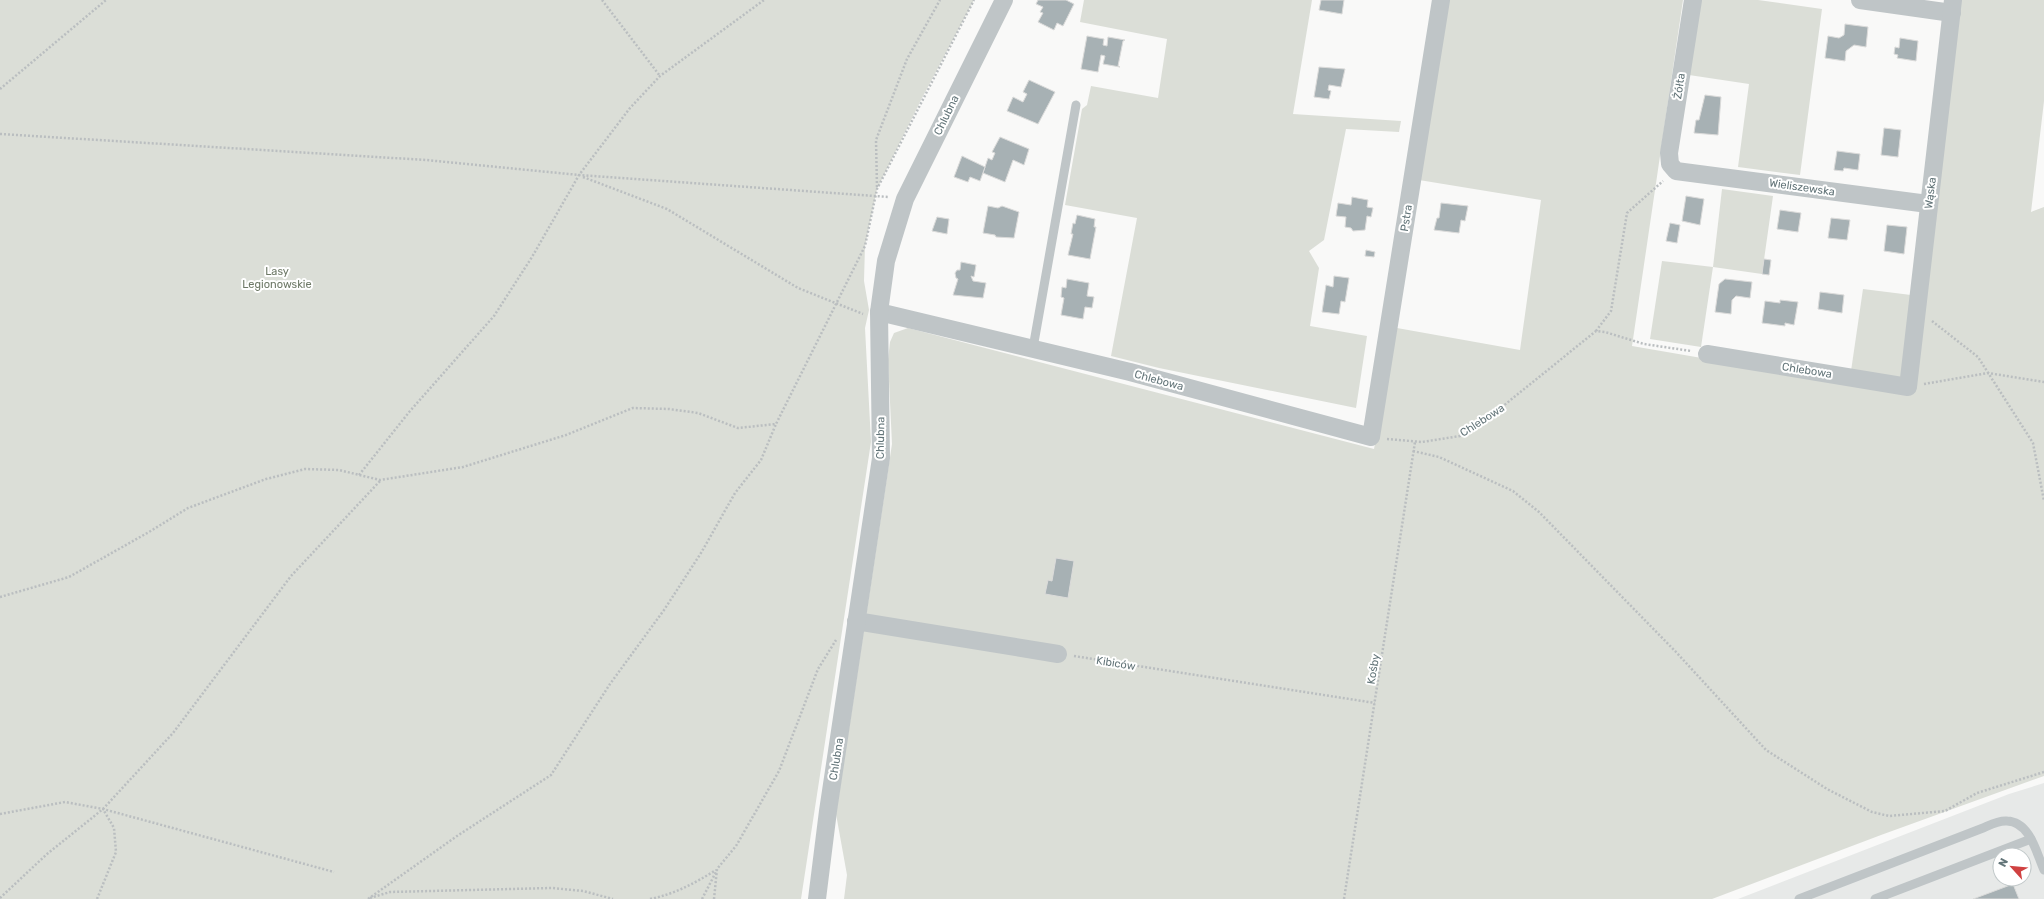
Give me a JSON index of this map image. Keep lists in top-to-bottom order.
{
  "streets": {
    "street": [
      "Żółta",
      "Chlubna",
      "Wieliszewska",
      "Wąska",
      "Pstra",
      "Chlebowa"
    ],
    "path": ["Kibiców", "Kośby"]
  },
  "crossings": [
    ["Żółta", "Wieliszewska"],
    ["Żółta", "Chlebowa"],
    ["Chlubna", "Chlebowa"],
    ["Wieliszewska", "Wąska"],
    ["Wieliszewska", "Chlebowa"],
    ["Wąska", "Chlebowa"],
    ["Pstra", "Chlebowa"],
    ["Chlebowa", "Kośby"],
    ["Kibiców", "Kośby"]
  ],
  "parks": ["Lasy Legionowskie"],
  "north": "top left"
}
